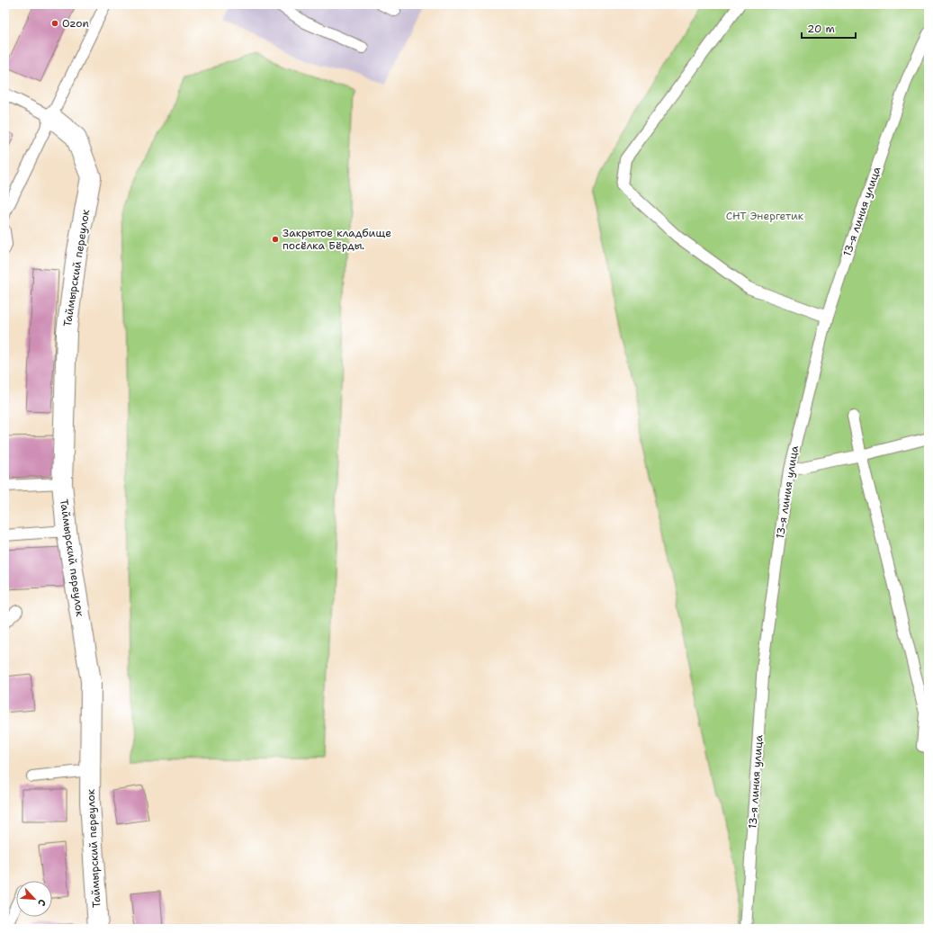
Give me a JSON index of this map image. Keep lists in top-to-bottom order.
{
  "streets": {
    "street": ["Таймырский переулок"],
    "lane": ["13-я линия улица"]
  },
  "parks": ["СНТ Энергетик"],
  "places": ["Ozon", "Закрытое кладбище посёлка Бёрды."],
  "scale_bar": "20 m",
  "north": "bottom right"
}
